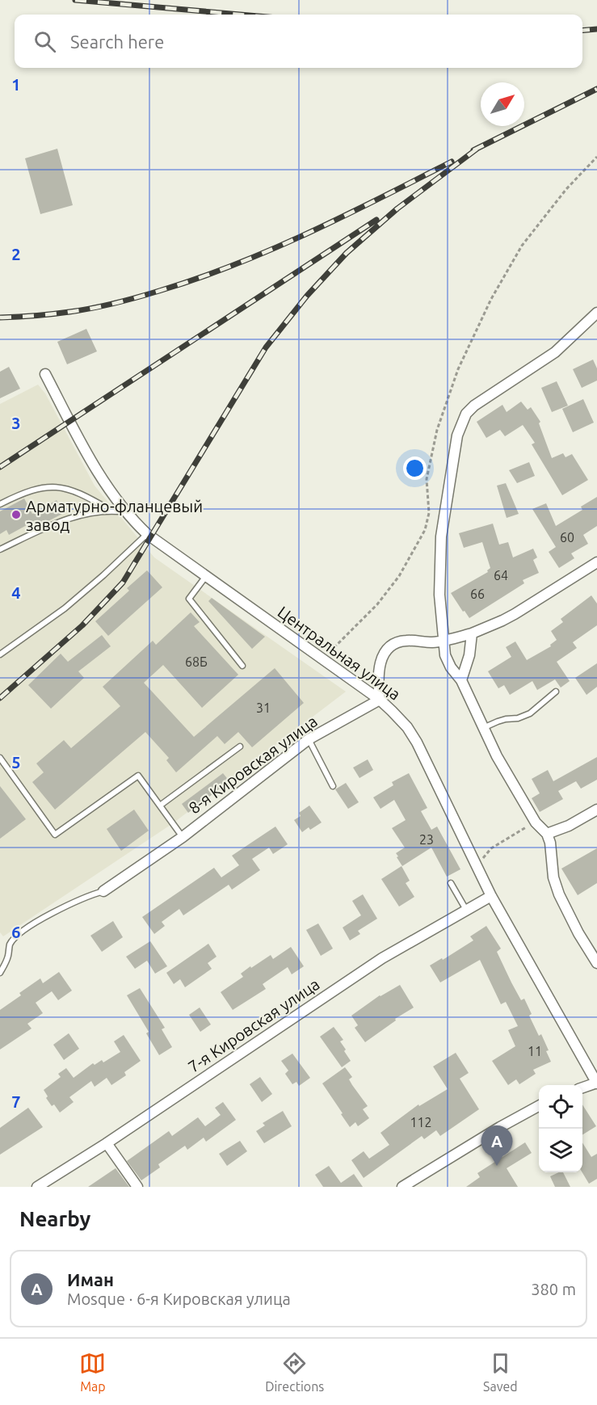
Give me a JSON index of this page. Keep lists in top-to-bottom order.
{
  "streets": {
    "street": ["Центральная улица", "8-я Кировская улица", "7-я Кировская улица"]
  },
  "crossings": [
    ["Центральная улица", "8-я Кировская улица"],
    ["Центральная улица", "7-я Кировская улица"]
  ],
  "places": ["Арматурно-фланцевый завод"],
  "house_numbers": [
    "60",
    "64",
    "66",
    "68Б",
    "31",
    "23",
    "11",
    "112"
  ],
  "north": "top right",
  "page": {
    "search": "Search here",
    "pins": "A",
    "heading": "Nearby",
    "list": [
      {
        "mark": "A",
        "name": "Иман",
        "note": "Mosque · 6-я Кировская улица",
        "value": "380 m"
      }
    ],
    "nav": ["Map", "Directions", "Saved"]
  },
  "grid": {
    "rows": [
      "1",
      "2",
      "3",
      "4",
      "5",
      "6",
      "7"
    ]
  }
}
